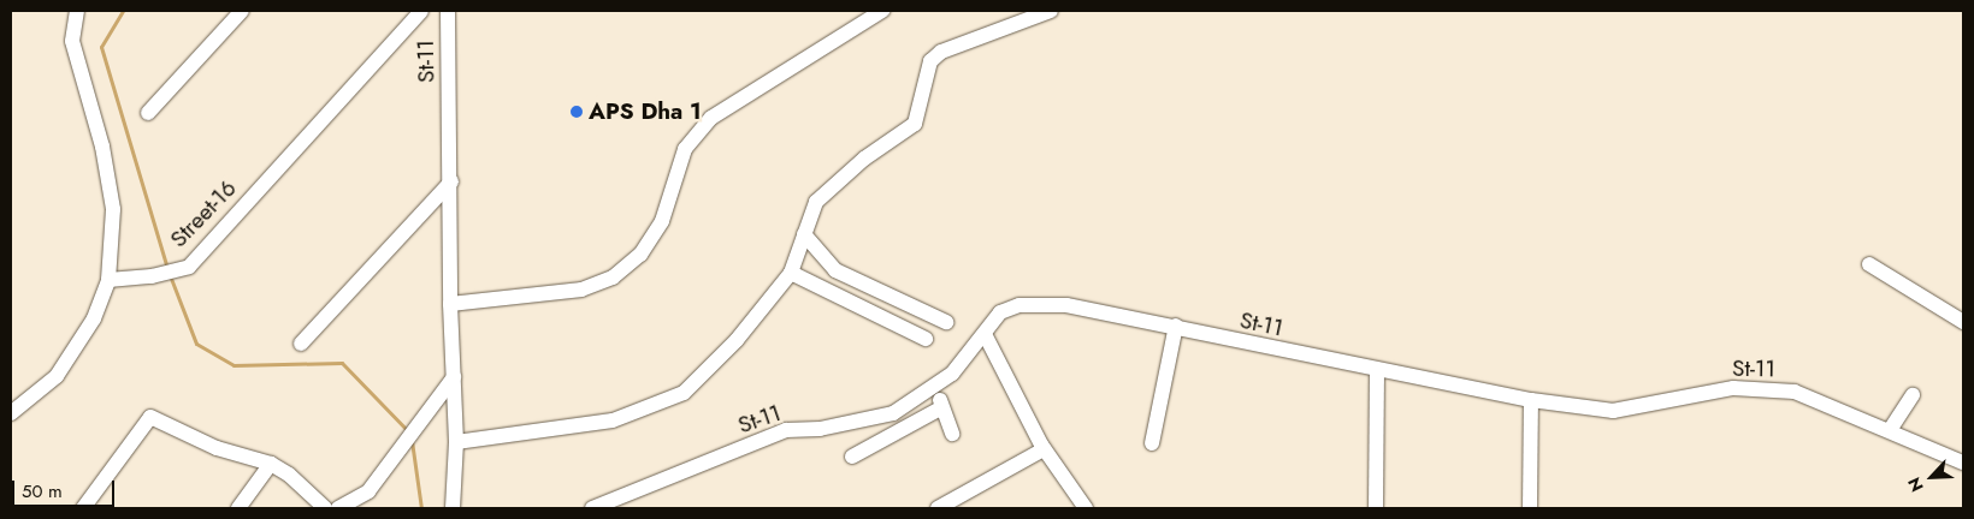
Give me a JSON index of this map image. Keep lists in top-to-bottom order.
{
  "streets": {
    "street": ["St-11", "Street-16"]
  },
  "places": ["APS Dha 1"],
  "scale_bar": "50 m",
  "north": "bottom left"
}
